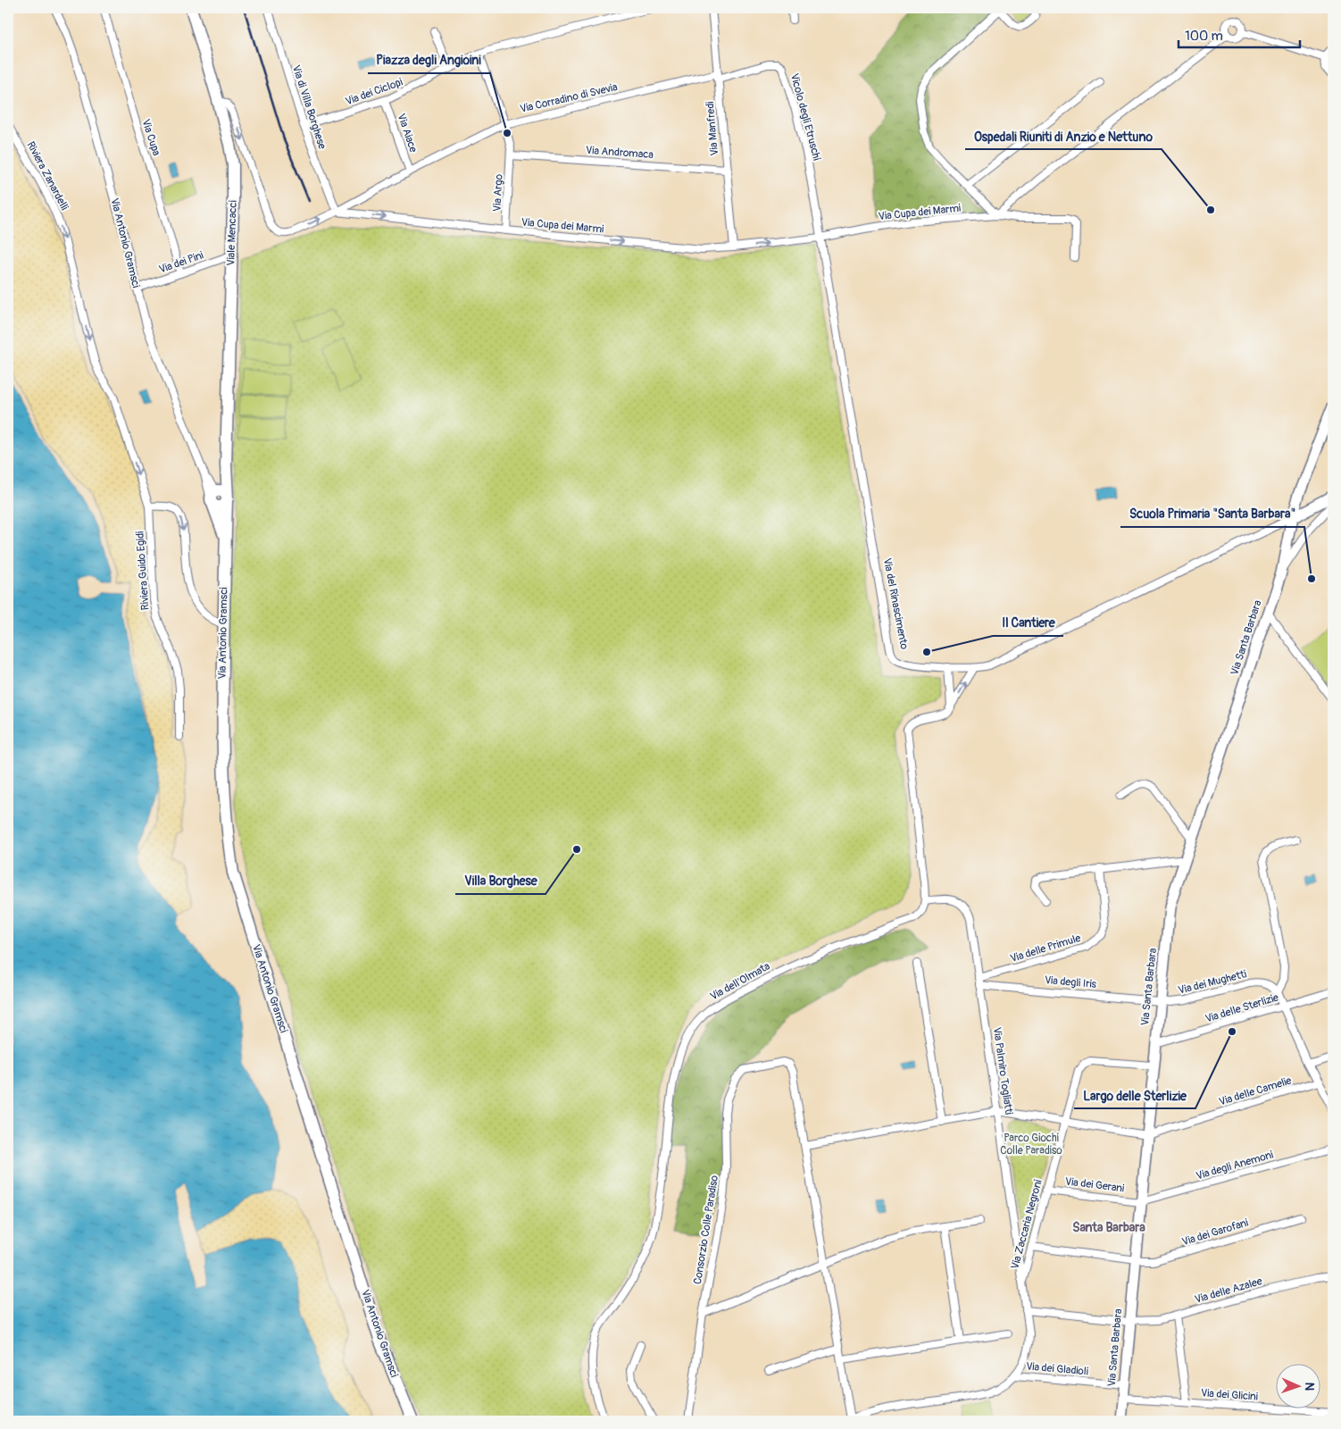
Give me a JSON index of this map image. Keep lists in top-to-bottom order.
{
  "streets": {
    "main road": ["Viale Mencacci", "Via Antonio Gramsci"],
    "street": [
      "Via dei Ciclopi",
      "Via Corradino di Svevia",
      "Via di Villa Borghese",
      "Vicolo degli Etruschi",
      "Via Manfredi",
      "Via Aiace",
      "Via Cupa",
      "Via Andromaca",
      "Riviera Zanardelli",
      "Via Argo",
      "Via Cupa dei Marmi",
      "Via dei Pini",
      "Riviera Guido Egidi",
      "Via del Rinascimento",
      "Via Santa Barbara",
      "Via delle Primule",
      "Via dell'Olmata",
      "Via degli Iris",
      "Via dei Mughetti",
      "Via delle Sterlizie",
      "Via Palmiro Togliatti",
      "Via delle Camelie",
      "Via degli Anemoni",
      "Via dei Gerani",
      "Via Zaccaria Negroni",
      "Consorzio Colle Paradiso",
      "Via dei Garofani",
      "Via delle Azalee",
      "Via dei Gladioli",
      "Via dei Glicini"
    ]
  },
  "crossings": [
    ["Via dei Ciclopi", "Via di Villa Borghese"],
    ["Via dei Ciclopi", "Via Aiace"],
    ["Via Corradino di Svevia", "Via di Villa Borghese"],
    ["Via Corradino di Svevia", "Vicolo degli Etruschi"],
    ["Via Corradino di Svevia", "Via Manfredi"],
    ["Via Corradino di Svevia", "Via Aiace"],
    ["Via Corradino di Svevia", "Via Argo"],
    ["Via Corradino di Svevia", "Via Cupa dei Marmi"],
    ["Via di Villa Borghese", "Via Cupa dei Marmi"],
    ["Vicolo degli Etruschi", "Via Manfredi"],
    ["Vicolo degli Etruschi", "Via Cupa dei Marmi"],
    ["Vicolo degli Etruschi", "Via del Rinascimento"],
    ["Via Manfredi", "Via Andromaca"],
    ["Via Manfredi", "Via Cupa dei Marmi"],
    ["Via Cupa", "Via dei Pini"],
    ["Via Andromaca", "Via Argo"],
    ["Riviera Zanardelli", "Riviera Guido Egidi"],
    ["Via Argo", "Via Cupa dei Marmi"],
    ["Via Cupa dei Marmi", "Via del Rinascimento"],
    ["Viale Mencacci", "Via Antonio Gramsci"],
    ["Viale Mencacci", "Via dei Pini"],
    ["Via Antonio Gramsci", "Via dei Pini"],
    ["Via del Rinascimento", "Via Santa Barbara"],
    ["Via Santa Barbara", "Via degli Iris"],
    ["Via Santa Barbara", "Via dei Mughetti"],
    ["Via Santa Barbara", "Via delle Sterlizie"],
    ["Via Santa Barbara", "Via delle Camelie"],
    ["Via Santa Barbara", "Via degli Anemoni"],
    ["Via Santa Barbara", "Via dei Gerani"],
    ["Via Santa Barbara", "Via Zaccaria Negroni"],
    ["Via Santa Barbara", "Via dei Garofani"],
    ["Via Santa Barbara", "Via delle Azalee"],
    ["Via Santa Barbara", "Via dei Gladioli"],
    ["Via Santa Barbara", "Via dei Glicini"],
    ["Via delle Primule", "Via degli Iris"],
    ["Via delle Primule", "Via Palmiro Togliatti"],
    ["Via dell'Olmata", "Via Palmiro Togliatti"],
    ["Via degli Iris", "Via dei Mughetti"],
    ["Via degli Iris", "Via Palmiro Togliatti"],
    ["Via Palmiro Togliatti", "Via Zaccaria Negroni"],
    ["Via degli Anemoni", "Via dei Gerani"],
    ["Via dei Gerani", "Via Zaccaria Negroni"],
    ["Via Zaccaria Negroni", "Consorzio Colle Paradiso"],
    ["Via Zaccaria Negroni", "Via dei Garofani"],
    ["Via Zaccaria Negroni", "Via delle Azalee"],
    ["Via Zaccaria Negroni", "Via dei Gladioli"]
  ],
  "one_way": ["Riviera Zanardelli", "Via Cupa dei Marmi", "Riviera Guido Egidi"],
  "districts": ["Santa Barbara"],
  "parks": ["Parco Giochi Colle Paradiso"],
  "places": [
    "Piazza degli Angioini",
    "Ospedali Riuniti di Anzio e Nettuno",
    "Scuola Primaria \"Santa Barbara\"",
    "Il Cantiere",
    "Villa Borghese",
    "Largo delle Sterlizie"
  ],
  "scale_bar": "100 m",
  "north": "right"
}
